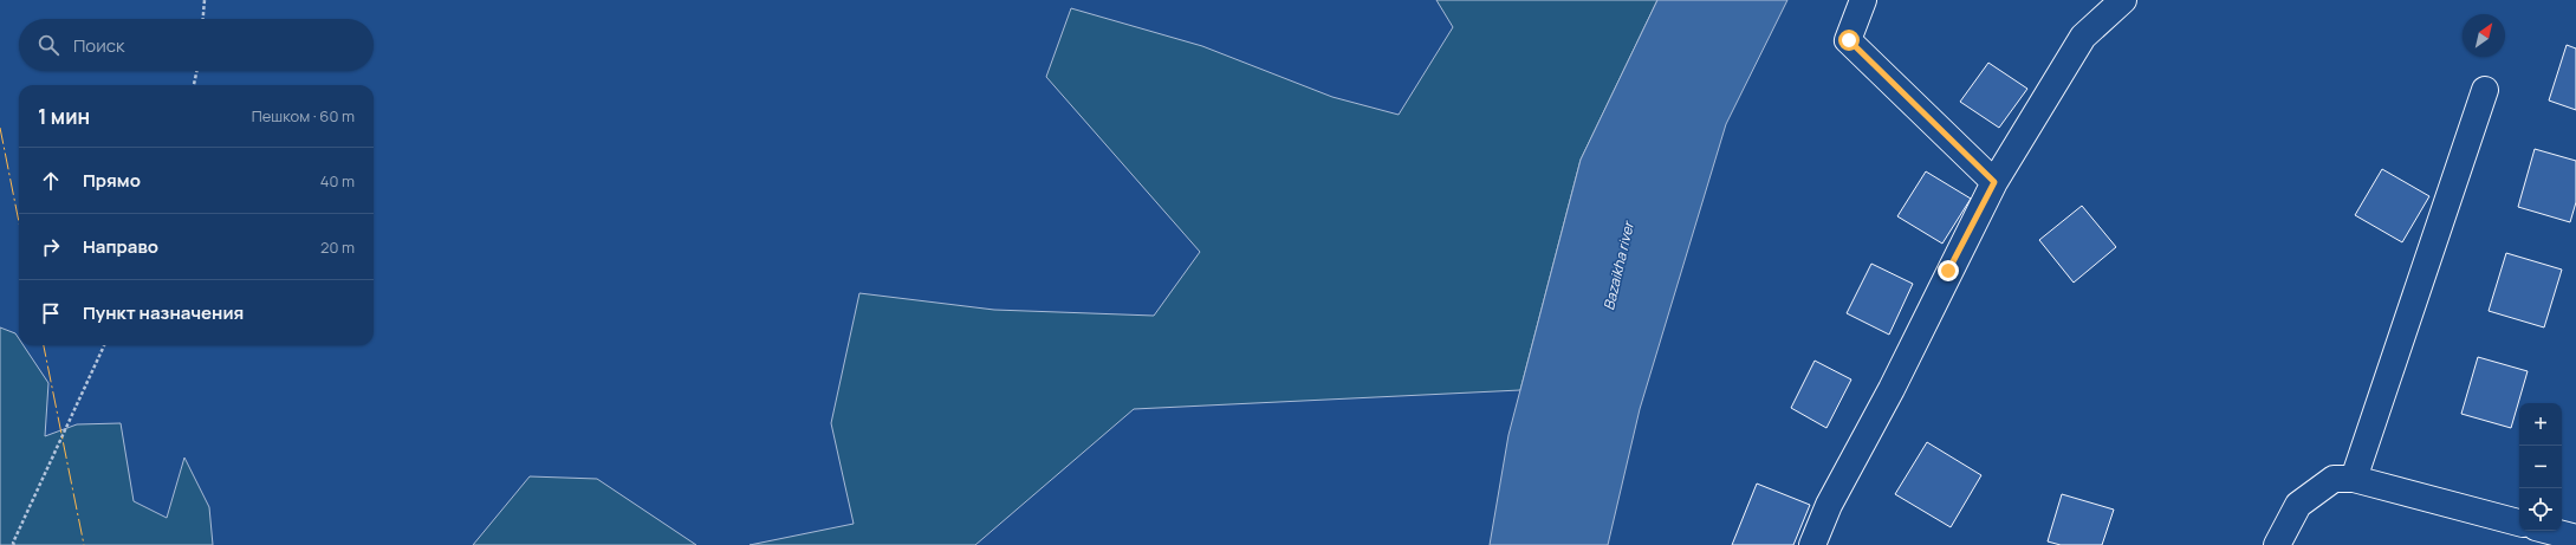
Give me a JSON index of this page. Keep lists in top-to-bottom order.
{
  "water": ["Bazaikha river"],
  "north": "top right",
  "page": {
    "search": "Поиск",
    "heading": ["1 мин", "Пешком · 60 m"],
    "list": [
      ["Прямо", "40 m"],
      ["Направо", "20 m"],
      "Пункт назначения"
    ],
    "map_buttons": ["+", "−"]
  }
}
